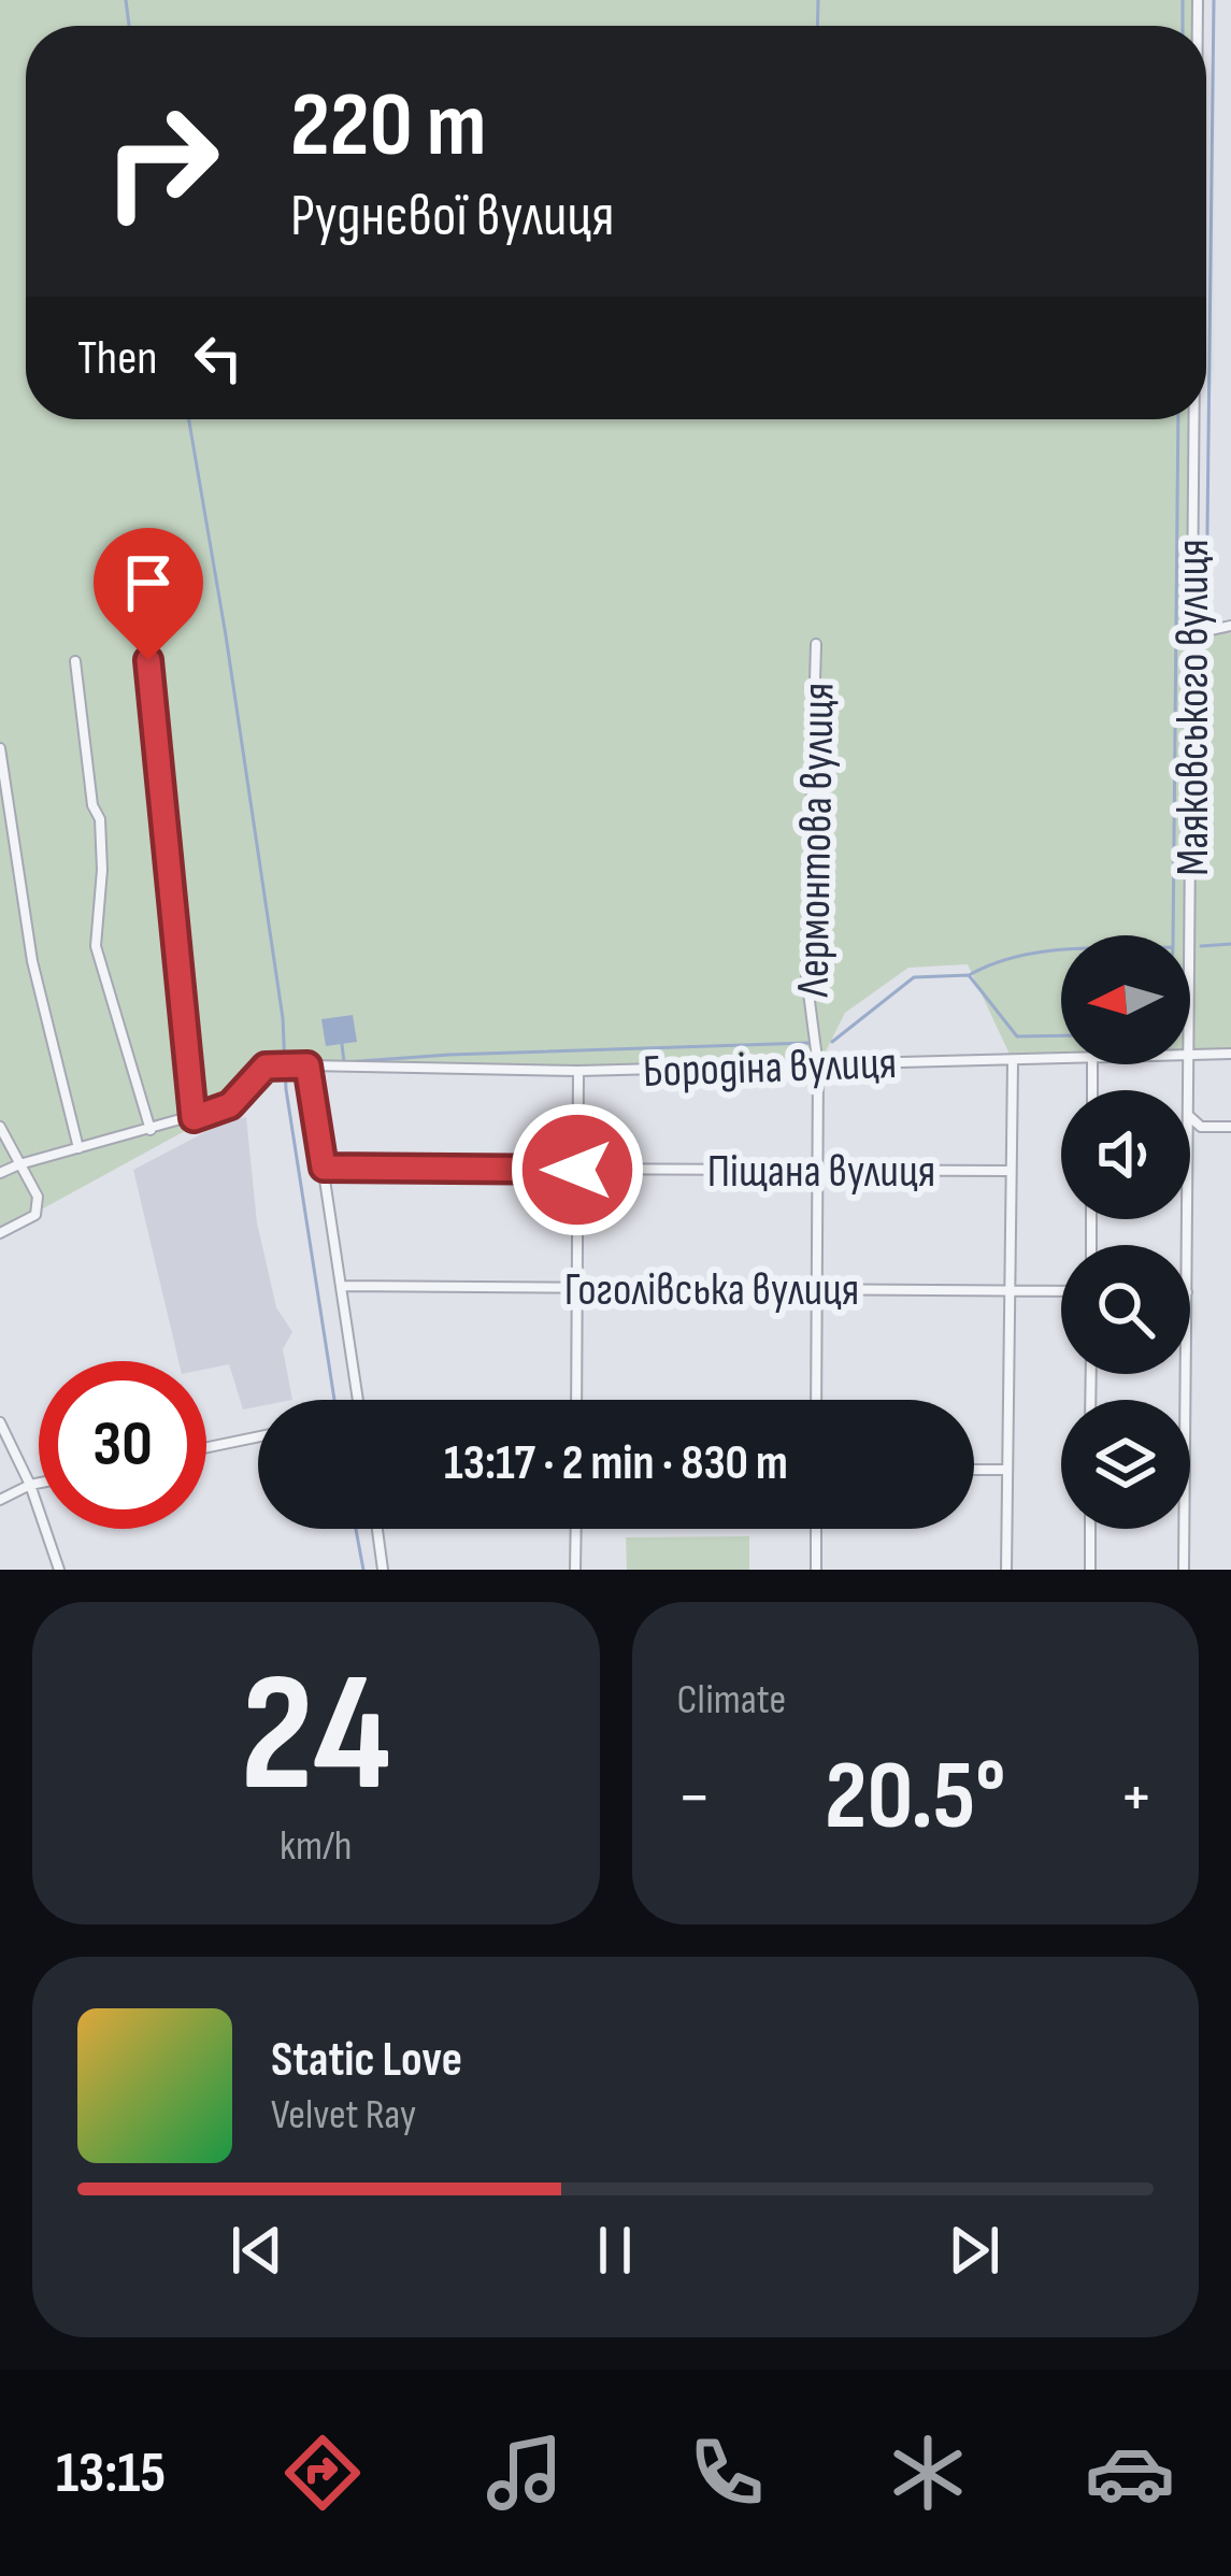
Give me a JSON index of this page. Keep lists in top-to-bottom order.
{
  "streets": {
    "street": [
      "Маяковського вулиця",
      "Лермонтова вулиця",
      "Бородіна вулиця",
      "Піщана вулиця",
      "Гоголівська вулиця"
    ]
  },
  "crossings": [
    ["Лермонтова вулиця", "Бородіна вулиця"],
    ["Лермонтова вулиця", "Піщана вулиця"],
    ["Лермонтова вулиця", "Гоголівська вулиця"]
  ],
  "north": "left",
  "page": {
    "turn": ["220 m", "Руднєвої вулиця"],
    "then": "Then",
    "limit": "30",
    "trip": "13:17 · 2 min · 830 m",
    "tile": [
      ["24", "km/h"],
      "Climate"
    ],
    "heat": ["−", "20.5°", "+"],
    "song": ["Static Love", "Velvet Ray"],
    "tabs": "13:15"
  }
}
